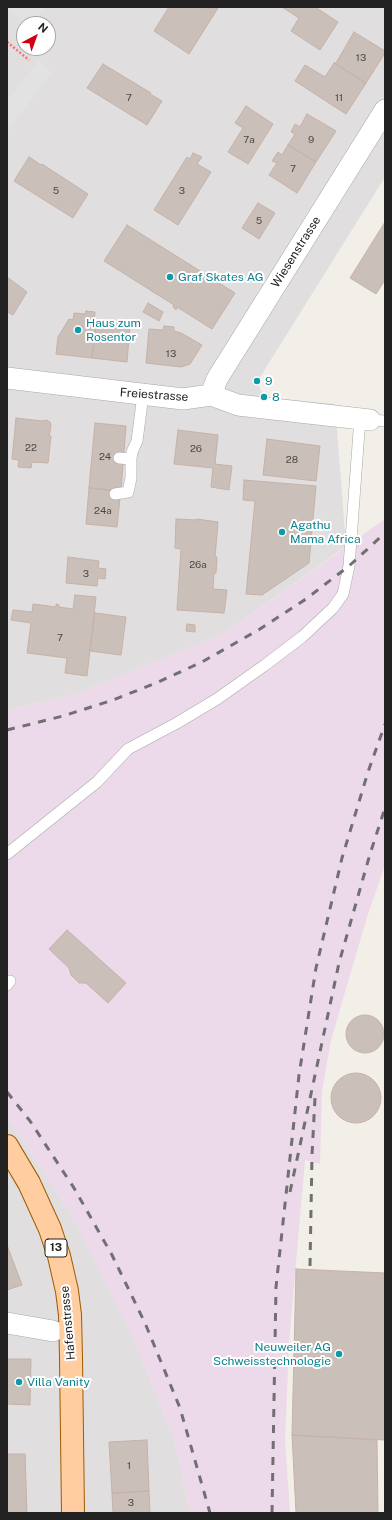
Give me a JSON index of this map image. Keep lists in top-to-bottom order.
{
  "streets": {
    "main road": ["13", "Hafenstrasse"],
    "street": ["Wiesenstrasse", "Freiestrasse"]
  },
  "crossings": [
    ["Wiesenstrasse", "Freiestrasse"]
  ],
  "places": [
    "Graf Skates AG",
    "Haus zum Rosentor",
    "9",
    "8",
    "Agathu Mama Africa",
    "Neuweiler AG Schweisstechnologie",
    "Villa Vanity"
  ],
  "house_numbers": [
    "13",
    "7",
    "11",
    "7a",
    "9",
    "7",
    "5",
    "3",
    "5",
    "13",
    "22",
    "26",
    "24",
    "28",
    "24a",
    "26a",
    "3",
    "7",
    "1",
    "3"
  ],
  "north": "top right"
}
